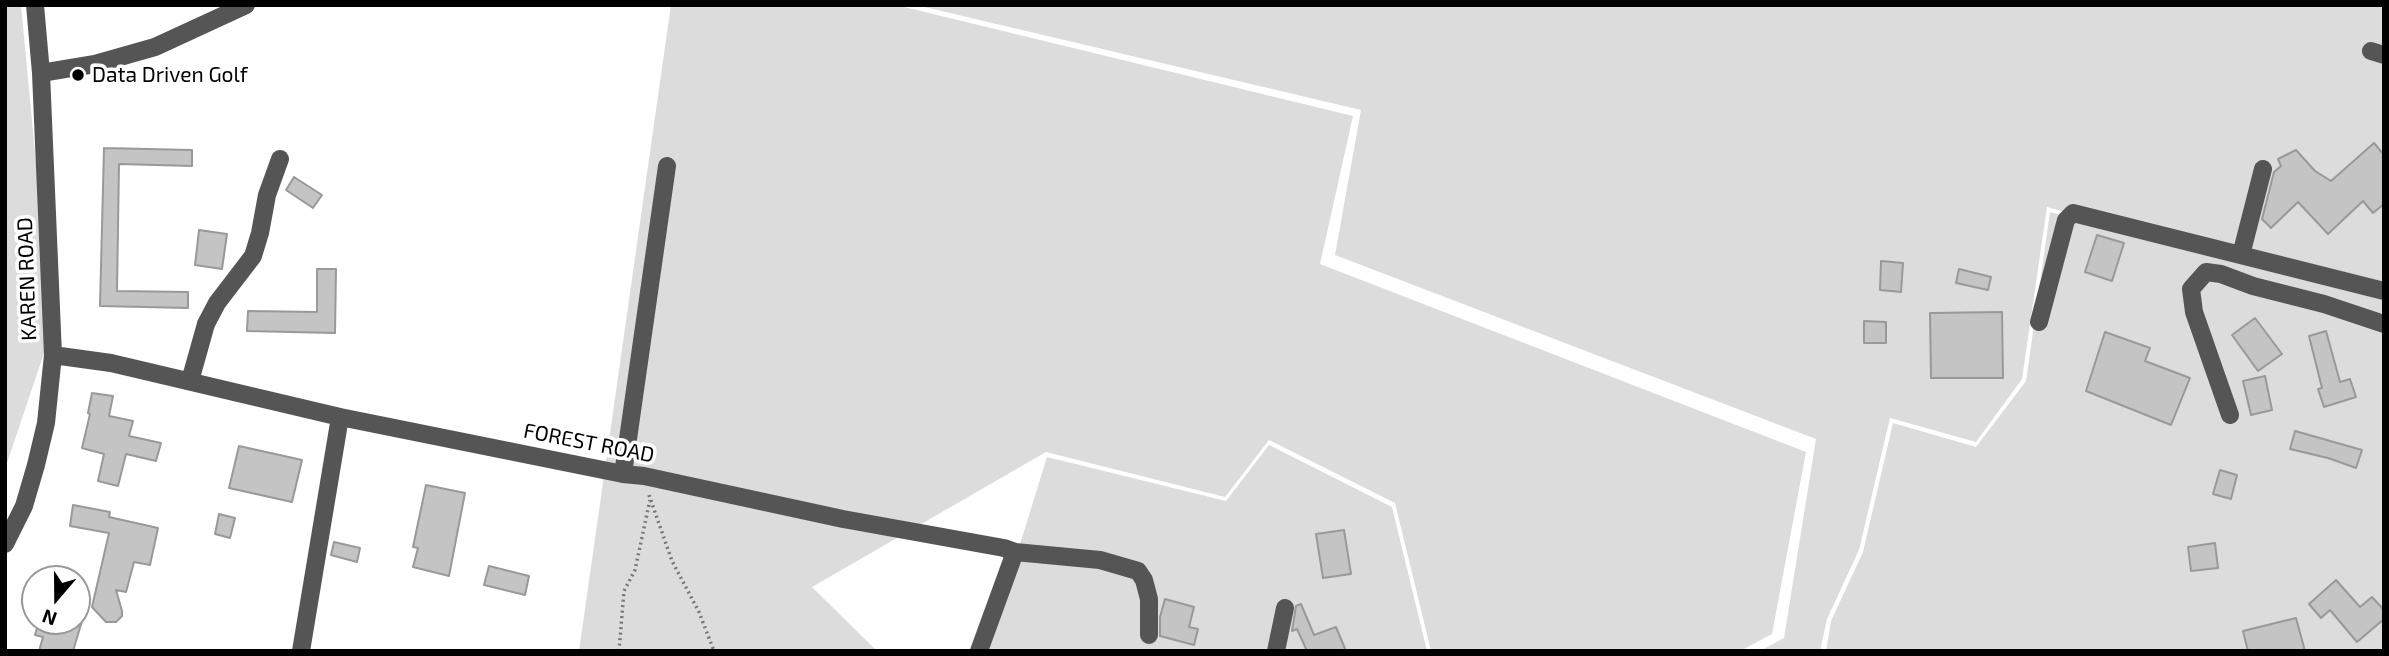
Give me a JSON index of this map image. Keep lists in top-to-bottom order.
{
  "streets": {
    "street": ["KAREN ROAD", "FOREST ROAD"]
  },
  "crossings": [
    ["KAREN ROAD", "FOREST ROAD"]
  ],
  "places": ["Data Driven Golf"],
  "north": "bottom"
}
